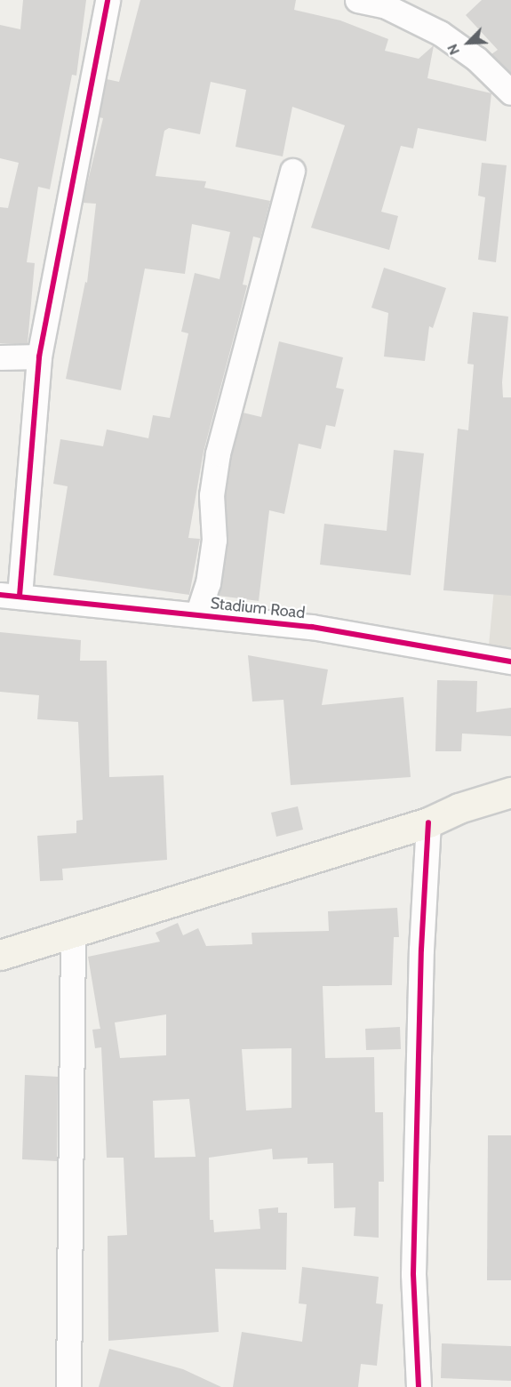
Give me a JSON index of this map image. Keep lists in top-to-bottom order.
{
  "streets": {
    "street": ["Stadium Road"]
  },
  "north": "bottom left"
}
